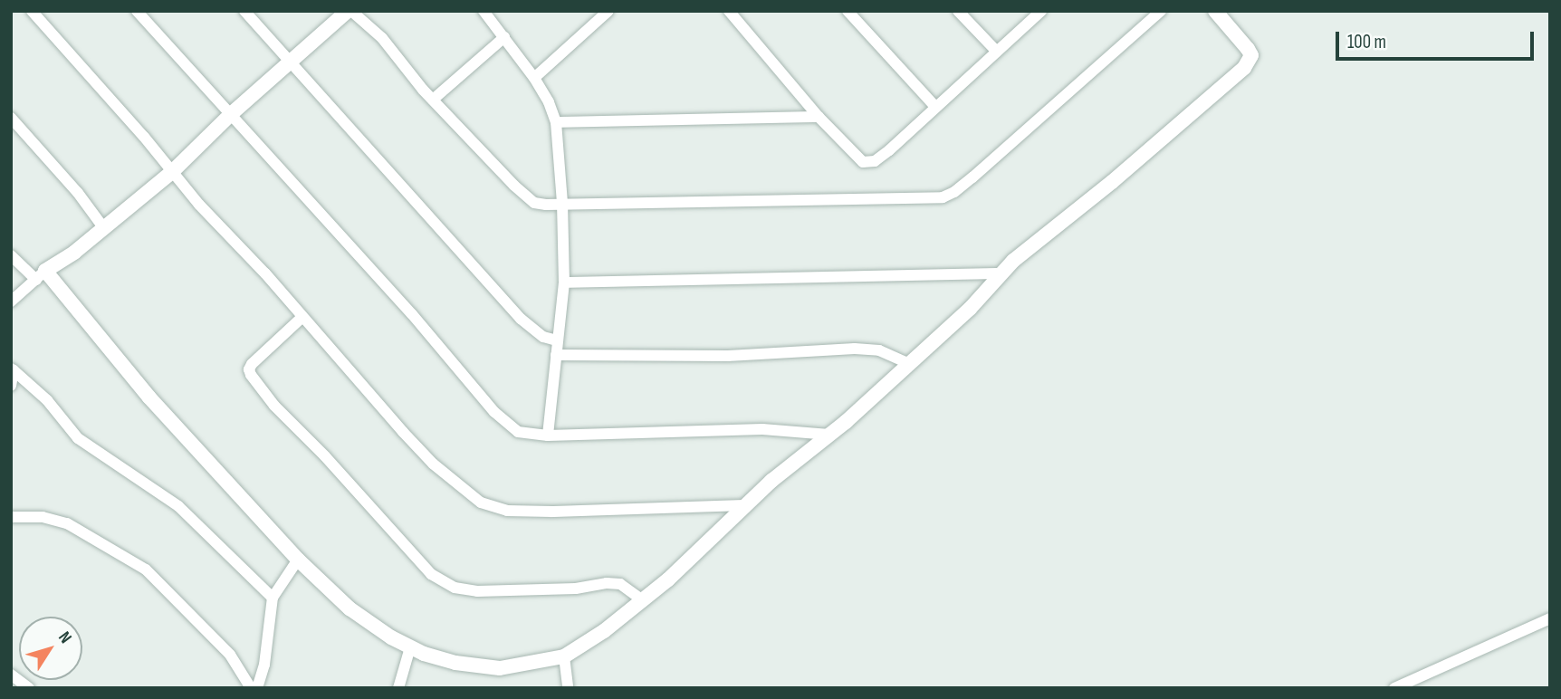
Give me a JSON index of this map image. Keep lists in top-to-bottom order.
{
  "scale_bar": "100 m",
  "north": "top right"
}
